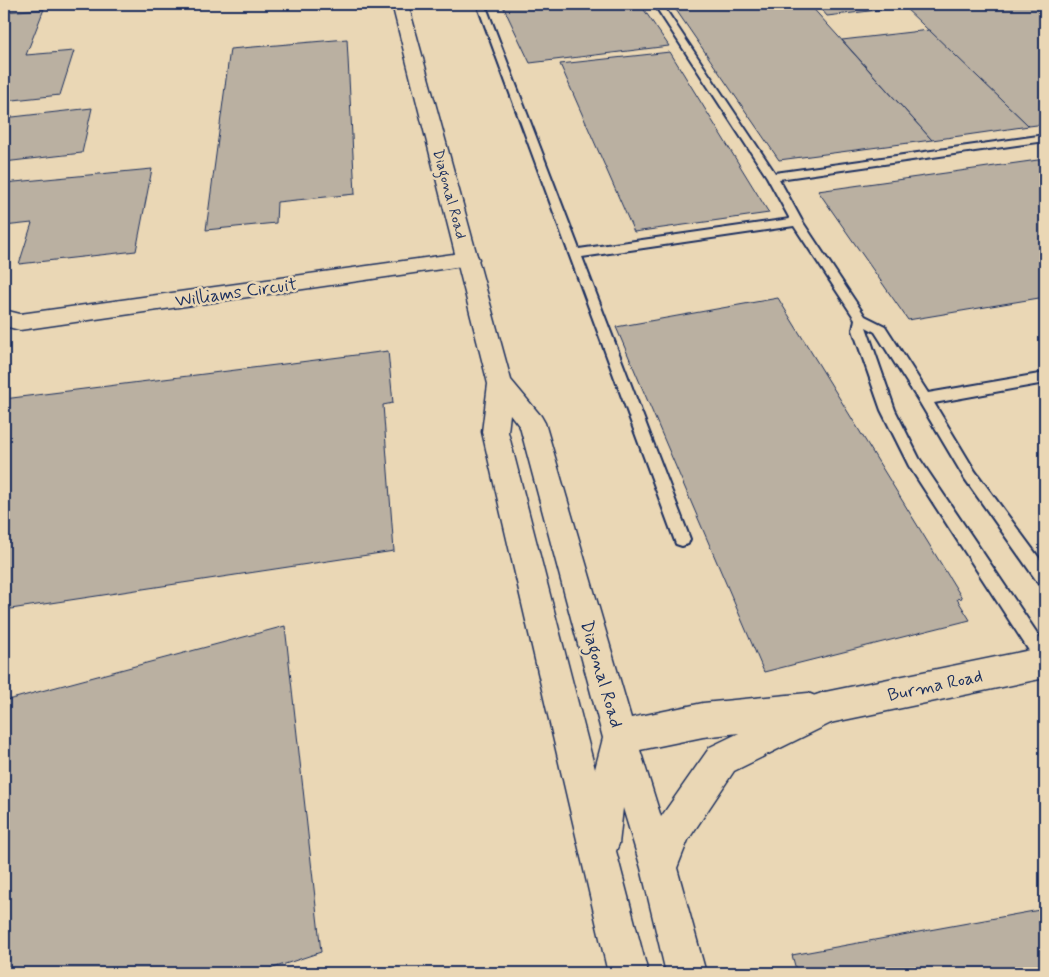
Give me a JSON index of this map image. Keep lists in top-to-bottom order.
{
  "streets": {
    "street": ["Diagonal Road", "Williams Circuit", "Burma Road"]
  },
  "crossings": [
    ["Diagonal Road", "Williams Circuit"]
  ]
}
